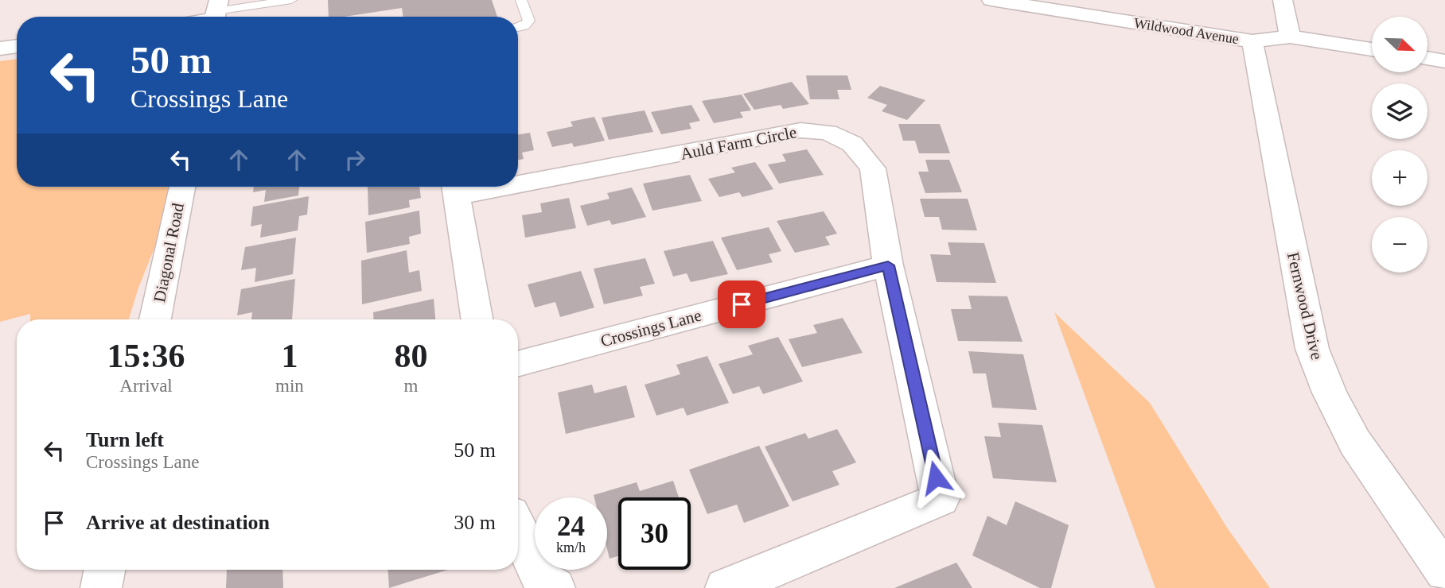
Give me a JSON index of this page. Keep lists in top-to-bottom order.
{
  "streets": {
    "street": [
      "Wildwood Avenue",
      "Auld Farm Circle",
      "Diagonal Road",
      "Fernwood Drive",
      "Crossings Lane"
    ]
  },
  "crossings": [
    ["Wildwood Avenue", "Fernwood Drive"],
    ["Auld Farm Circle", "Crossings Lane"]
  ],
  "north": "bottom right",
  "page": {
    "map_buttons": ["+", "−"],
    "turn": ["50 m", "Crossings Lane"],
    "eta": [
      "15:36",
      "Arrival",
      "1",
      "min",
      "80",
      "m"
    ],
    "list": [
      {
        "name": "Turn left",
        "note": "Crossings Lane",
        "value": "50 m"
      },
      {
        "name": "Arrive at destination",
        "value": "30 m"
      }
    ],
    "speed": "24 km/h",
    "limit": "30"
  }
}
